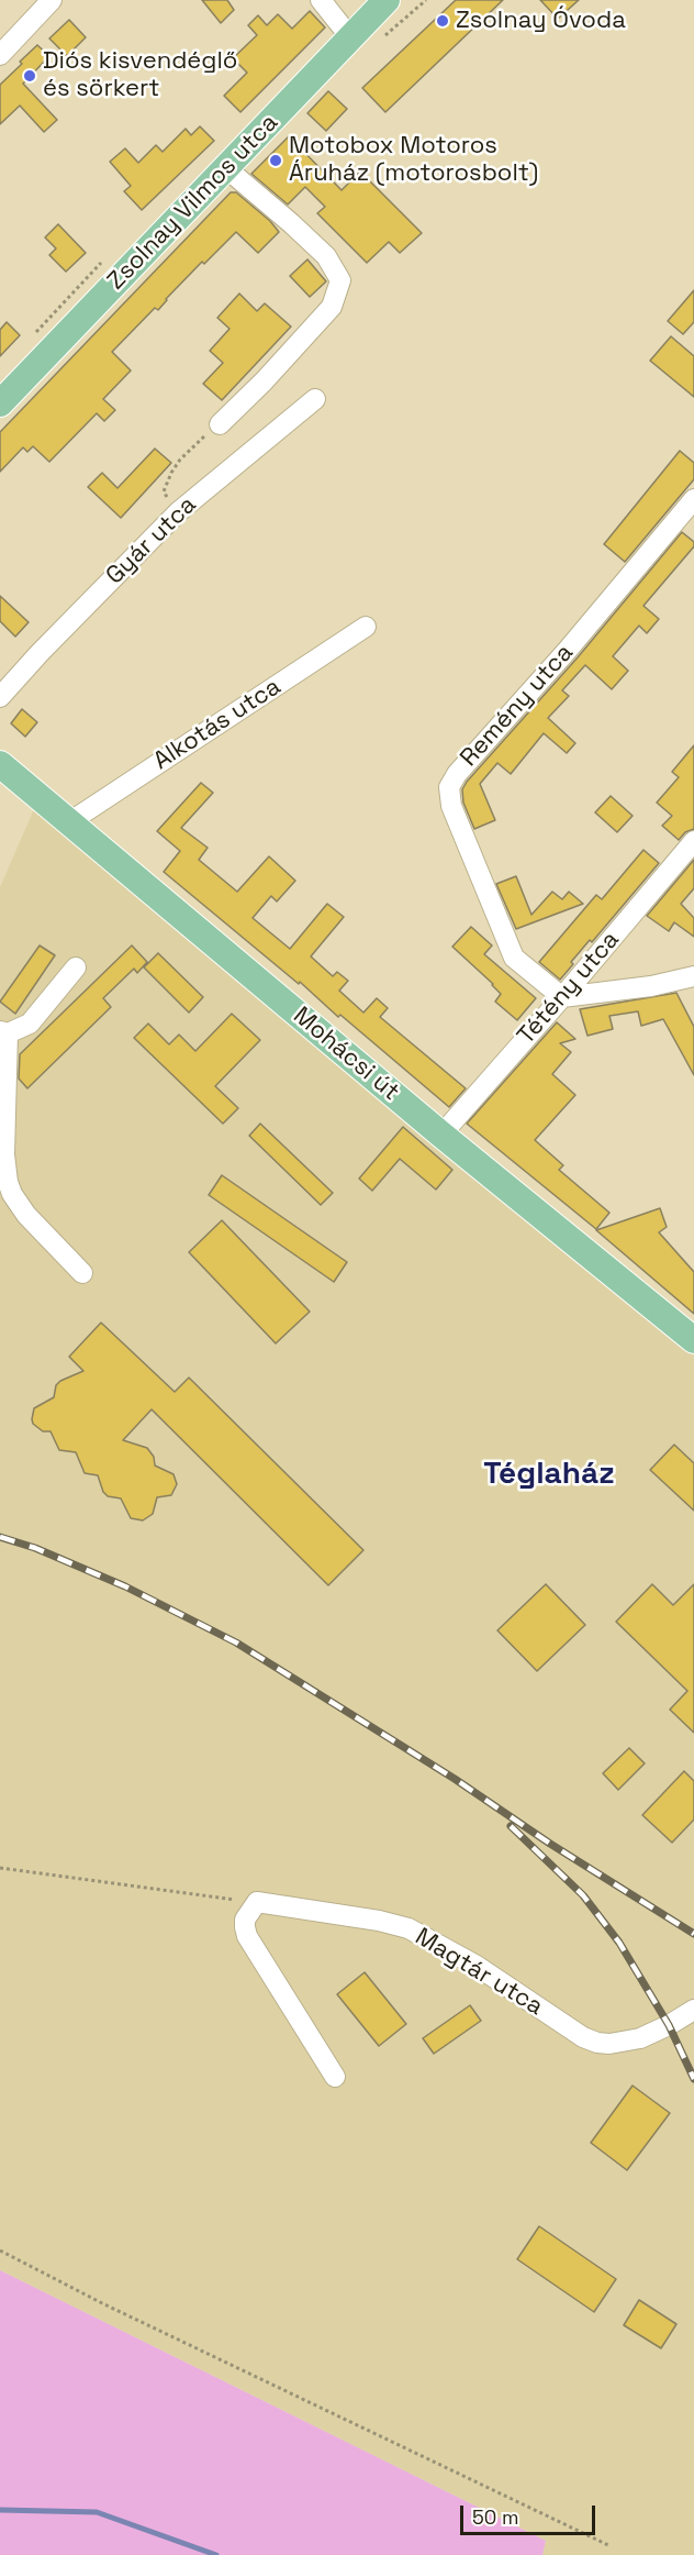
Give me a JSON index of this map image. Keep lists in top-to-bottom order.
{
  "streets": {
    "main road": ["Zsolnay Vilmos utca", "Mohácsi út"],
    "street": [
      "Gyár utca",
      "Remény utca",
      "Alkotás utca",
      "Tétény utca",
      "Magtár utca"
    ]
  },
  "crossings": [
    ["Remény utca", "Tétény utca"],
    ["Alkotás utca", "Mohácsi út"],
    ["Tétény utca", "Mohácsi út"]
  ],
  "districts": ["Téglaház"],
  "places": ["Zsolnay Óvoda", "Diós kisvendéglő és sörkert", "Motobox Motoros Áruház (motorosbolt)"],
  "scale_bar": "50 m"
}
